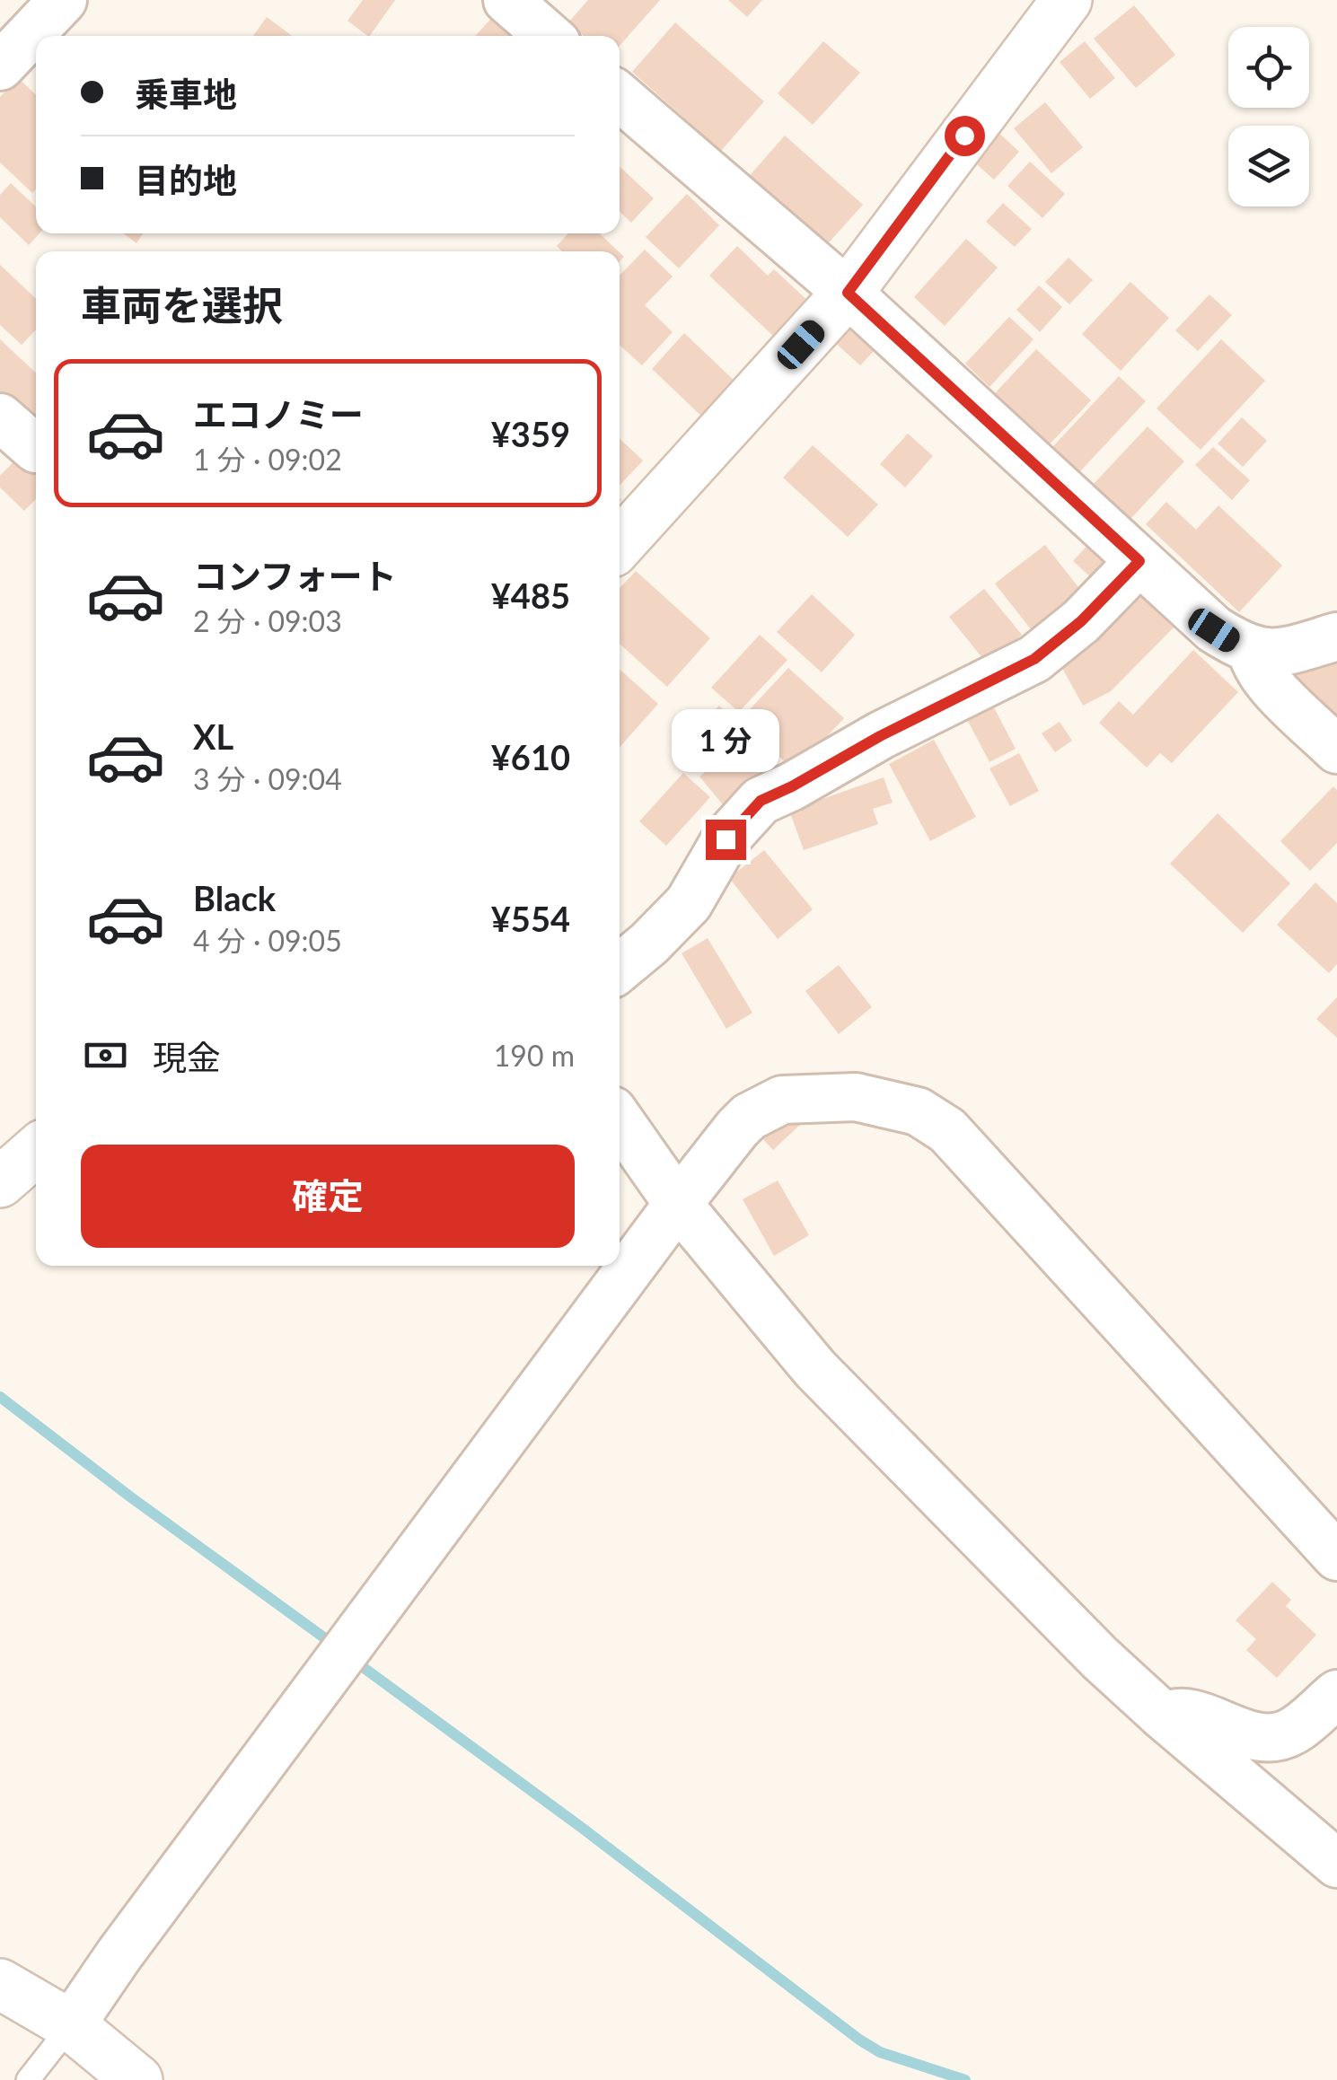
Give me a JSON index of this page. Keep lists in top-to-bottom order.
{
  "page": {
    "banner": ["乗車地", "目的地"],
    "heading": "車両を選択",
    "list": [
      {
        "name": "エコノミー",
        "note": "1 分 · 09:02",
        "value": "¥359"
      },
      {
        "name": "コンフォート",
        "note": "2 分 · 09:03",
        "value": "¥485"
      },
      {
        "name": "XL",
        "note": "3 分 · 09:04",
        "value": "¥610"
      },
      {
        "name": "Black",
        "note": "4 分 · 09:05",
        "value": "¥554"
      }
    ],
    "bubble": "1 分",
    "pay": ["現金", "190 m"],
    "buttons": "確定"
  }
}
